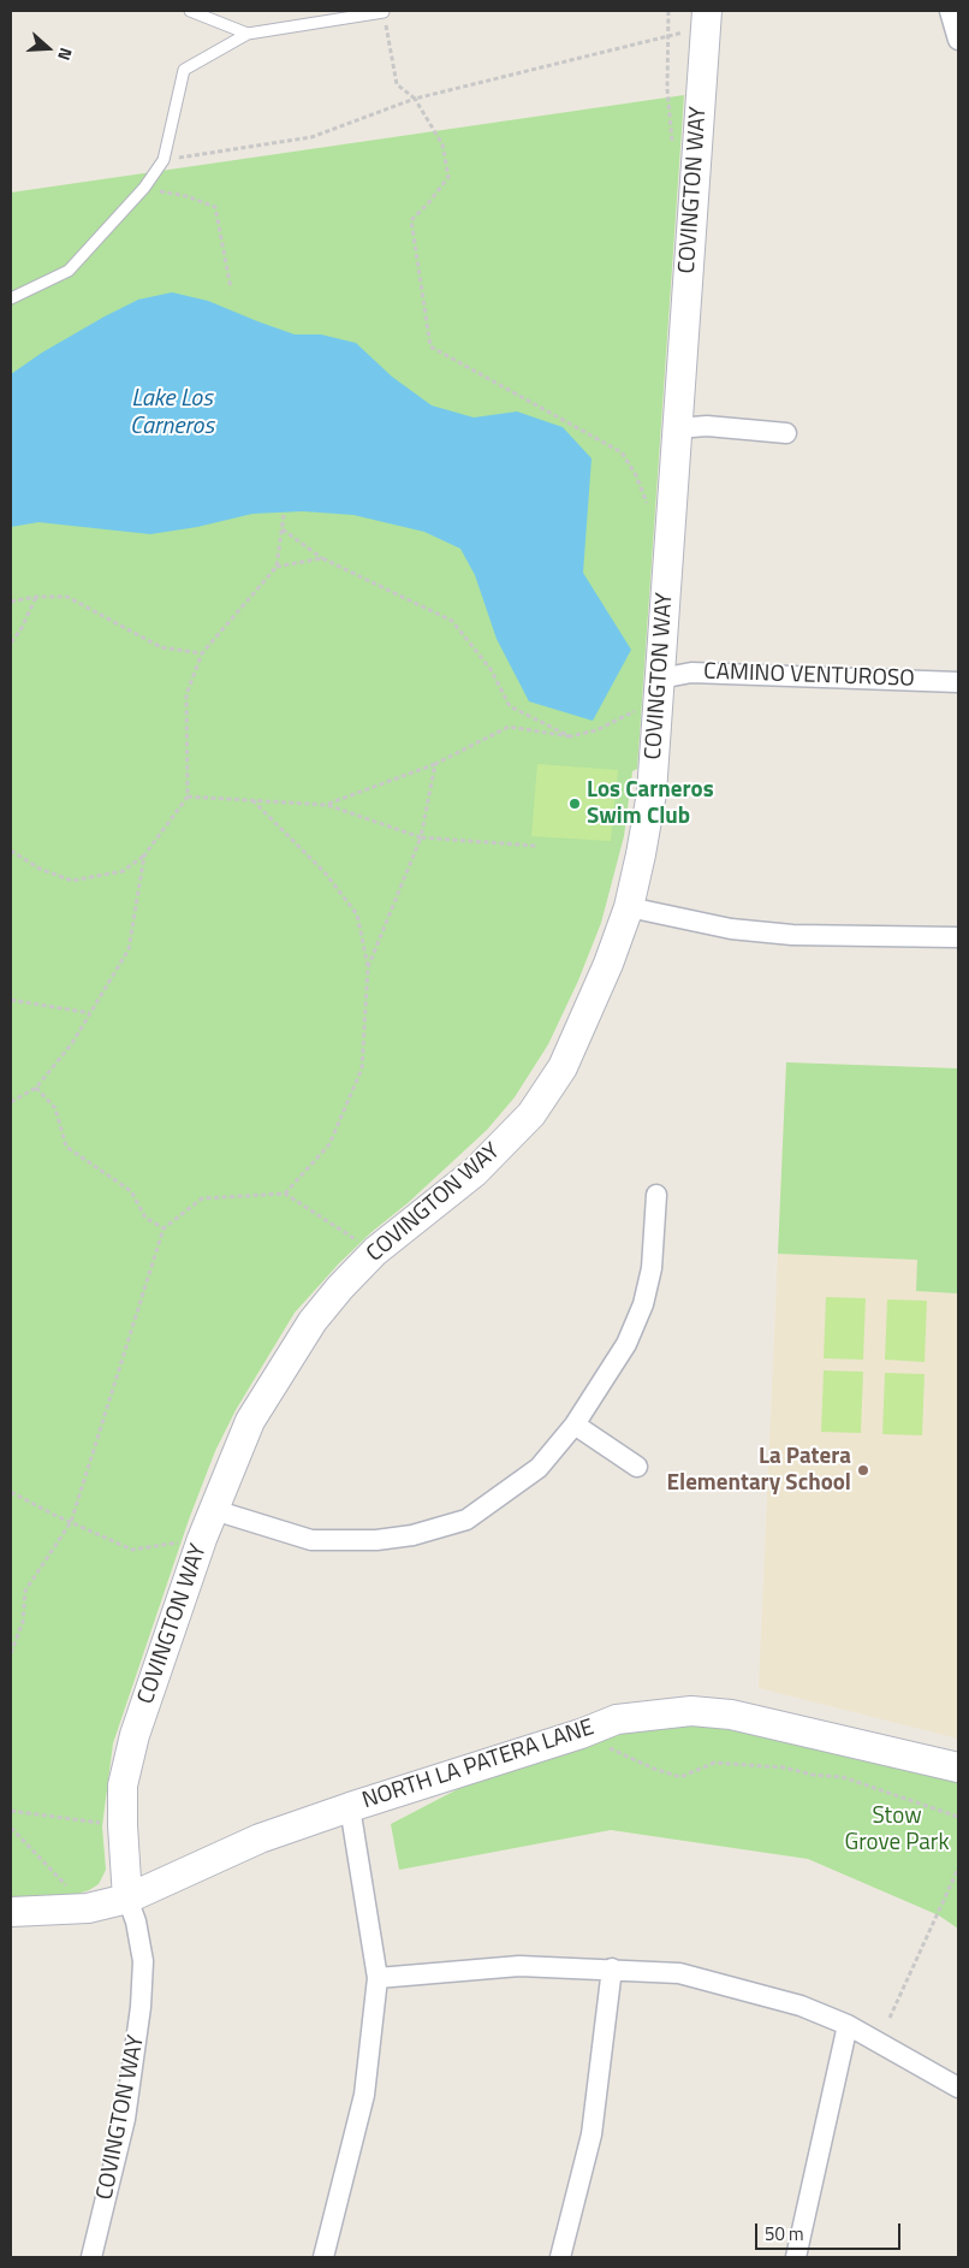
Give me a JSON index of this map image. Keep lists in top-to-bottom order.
{
  "streets": {
    "street": ["COVINGTON WAY", "CAMINO VENTUROSO", "NORTH LA PATERA LANE"]
  },
  "crossings": [
    ["COVINGTON WAY", "CAMINO VENTUROSO"],
    ["COVINGTON WAY", "NORTH LA PATERA LANE"]
  ],
  "water": ["Lake Los Carneros"],
  "parks": ["Stow Grove Park"],
  "places": ["Los Carneros Swim Club", "La Patera Elementary School"],
  "scale_bar": "50 m",
  "north": "right"
}
